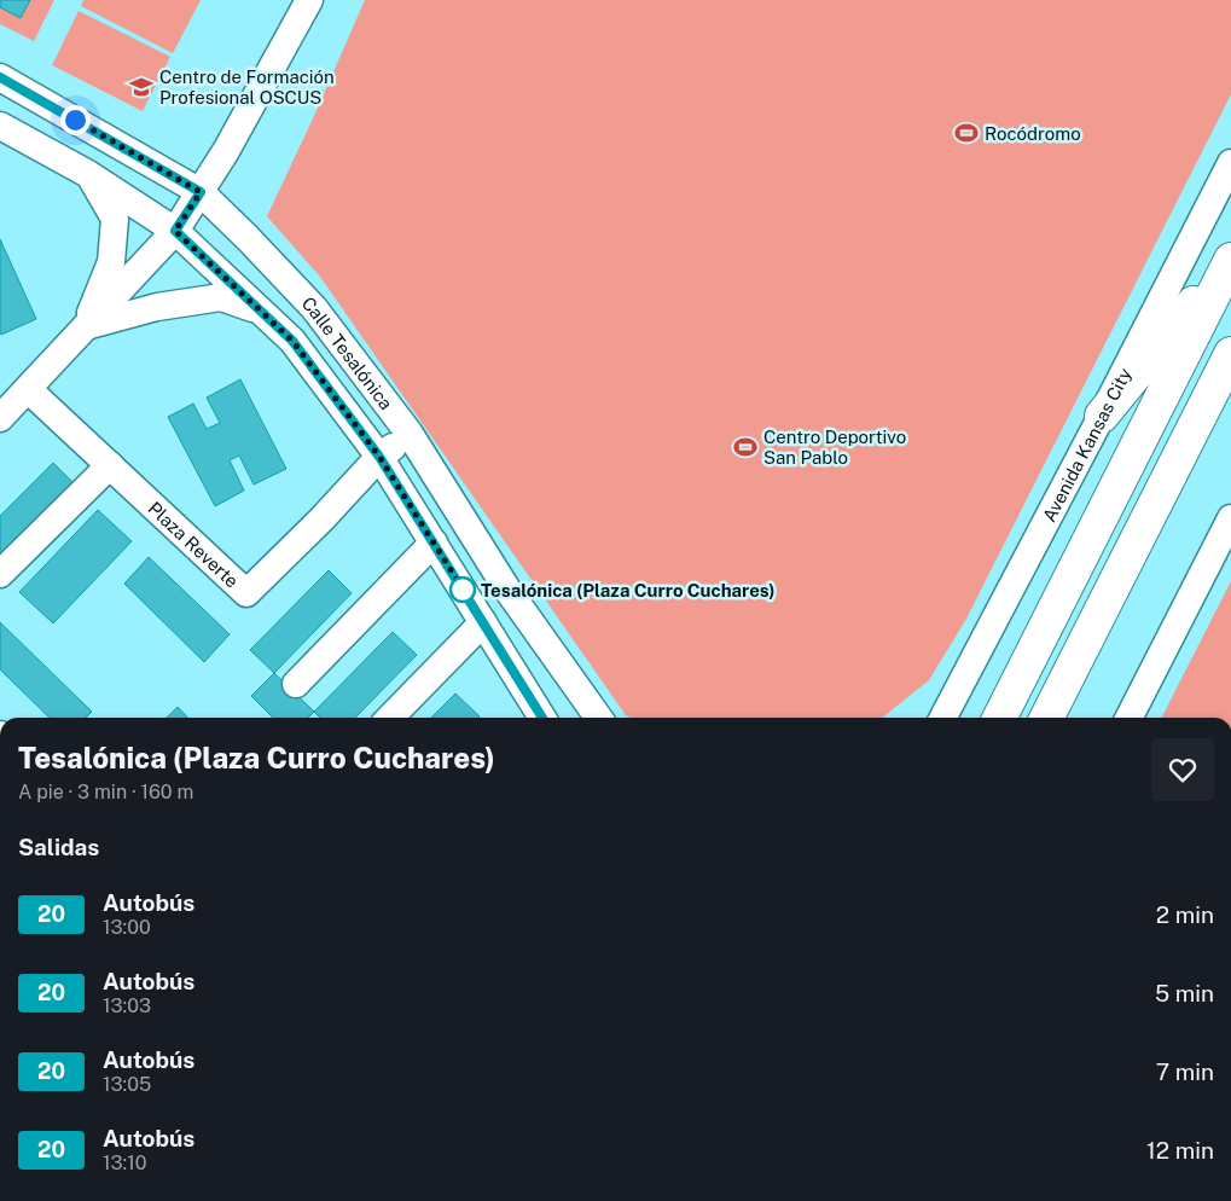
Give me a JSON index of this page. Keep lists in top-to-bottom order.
{
  "streets": {
    "street": ["Calle Tesalónica", "Avenida Kansas City", "Plaza Reverte"]
  },
  "crossings": [
    ["Calle Tesalónica", "Plaza Reverte"]
  ],
  "places": {
    "school or university": ["Centro de Formación Profesional OSCUS"],
    "sports": ["Rocódromo", "Centro Deportivo San Pablo"],
    "other": ["Tesalónica (Plaza Curro Cuchares)"]
  },
  "lines": ["bus line 20"],
  "page": {
    "heading": [
      ["Tesalónica (Plaza Curro Cuchares)", "A pie · 3 min · 160 m"],
      "Salidas"
    ],
    "list": [
      {
        "mark": "20",
        "name": "Autobús",
        "note": "13:00",
        "value": "2 min"
      },
      {
        "mark": "20",
        "name": "Autobús",
        "note": "13:03",
        "value": "5 min"
      },
      {
        "mark": "20",
        "name": "Autobús",
        "note": "13:05",
        "value": "7 min"
      },
      {
        "mark": "20",
        "name": "Autobús",
        "note": "13:10",
        "value": "12 min"
      }
    ]
  }
}
